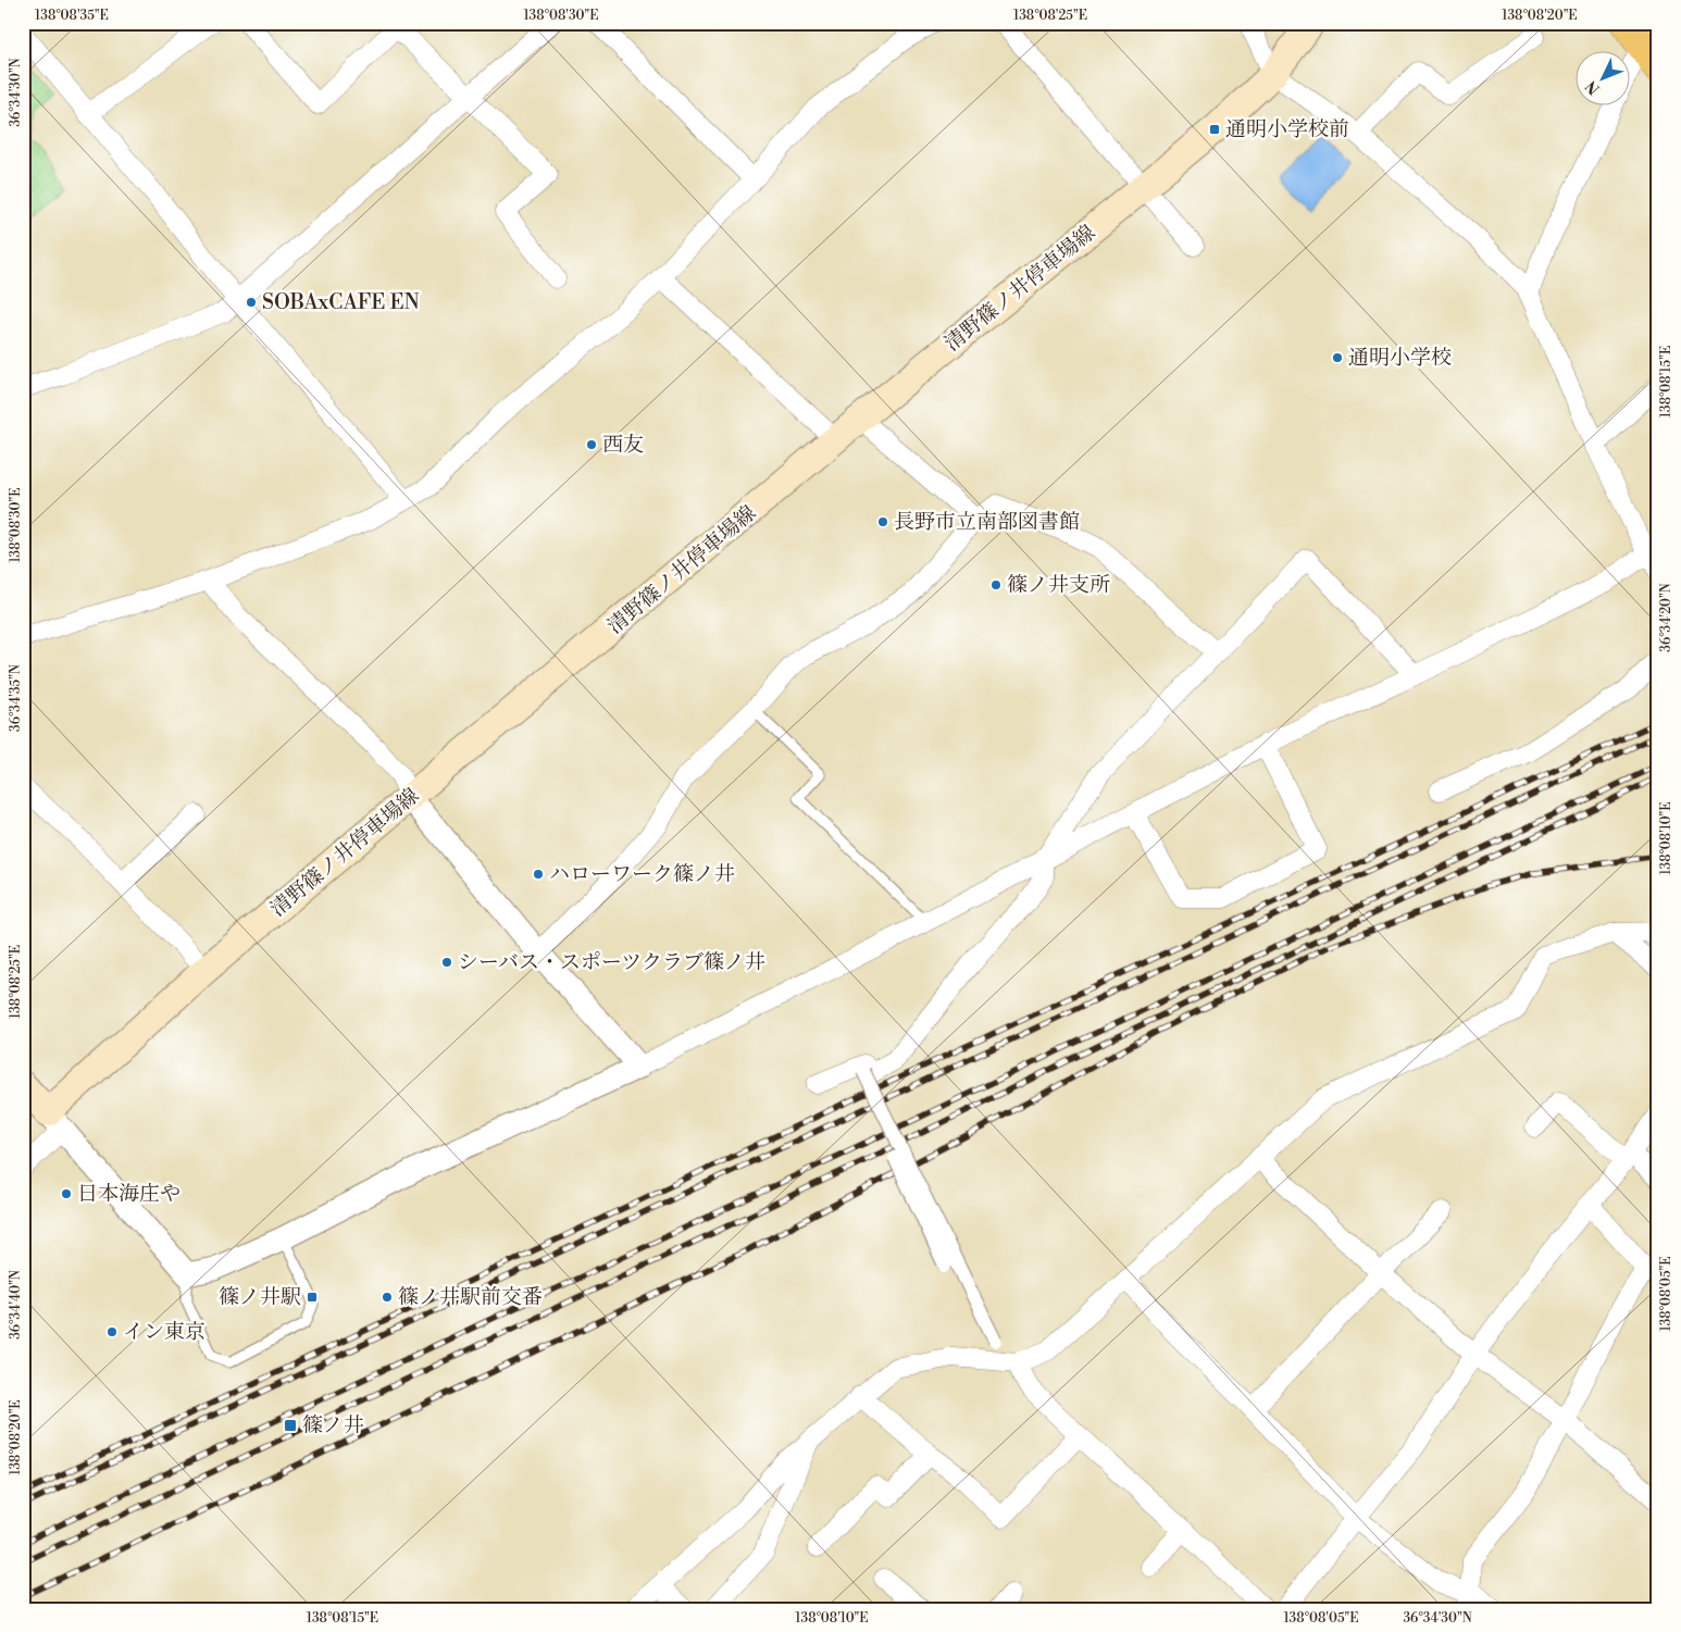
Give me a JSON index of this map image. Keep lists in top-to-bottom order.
{
  "streets": {
    "main road": ["清野篠ノ井停車場線"]
  },
  "places": {
    "transit": ["通明小学校前", "篠ノ井駅", "篠ノ井"],
    "other": [
      "SOBAxCAFE EN",
      "通明小学校",
      "西友",
      "長野市立南部図書館",
      "篠ノ井支所",
      "ハローワーク篠ノ井",
      "シーバス・スポーツクラブ篠ノ井",
      "日本海庄や",
      "篠ノ井駅前交番",
      "イン東京"
    ]
  },
  "north": "bottom left",
  "coordinates": [
    "138°08'35\"E",
    "138°08'30\"E",
    "138°08'25\"E",
    "138°08'20\"E",
    "36°34'30\"N",
    "138°08'15\"E",
    "36°34'20\"N",
    "36°34'35\"N",
    "138°08'10\"E",
    "138°08'05\"E",
    "36°34'40\"N"
  ]
}
